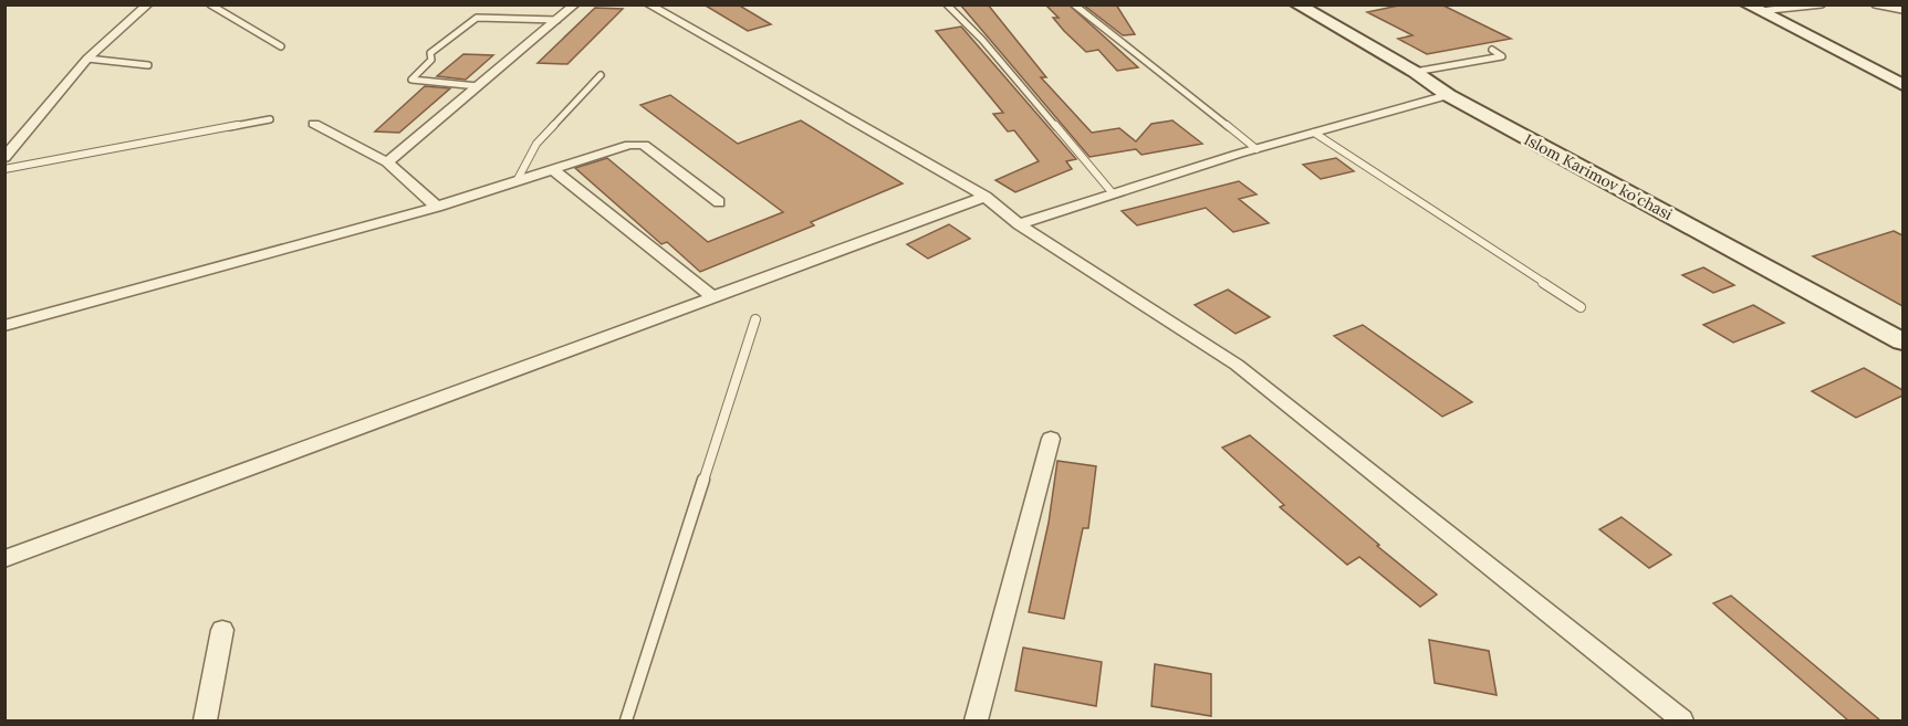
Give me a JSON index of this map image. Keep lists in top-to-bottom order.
{
  "streets": {
    "main road": ["Islom Karimov ko'chasi"]
  }
}
